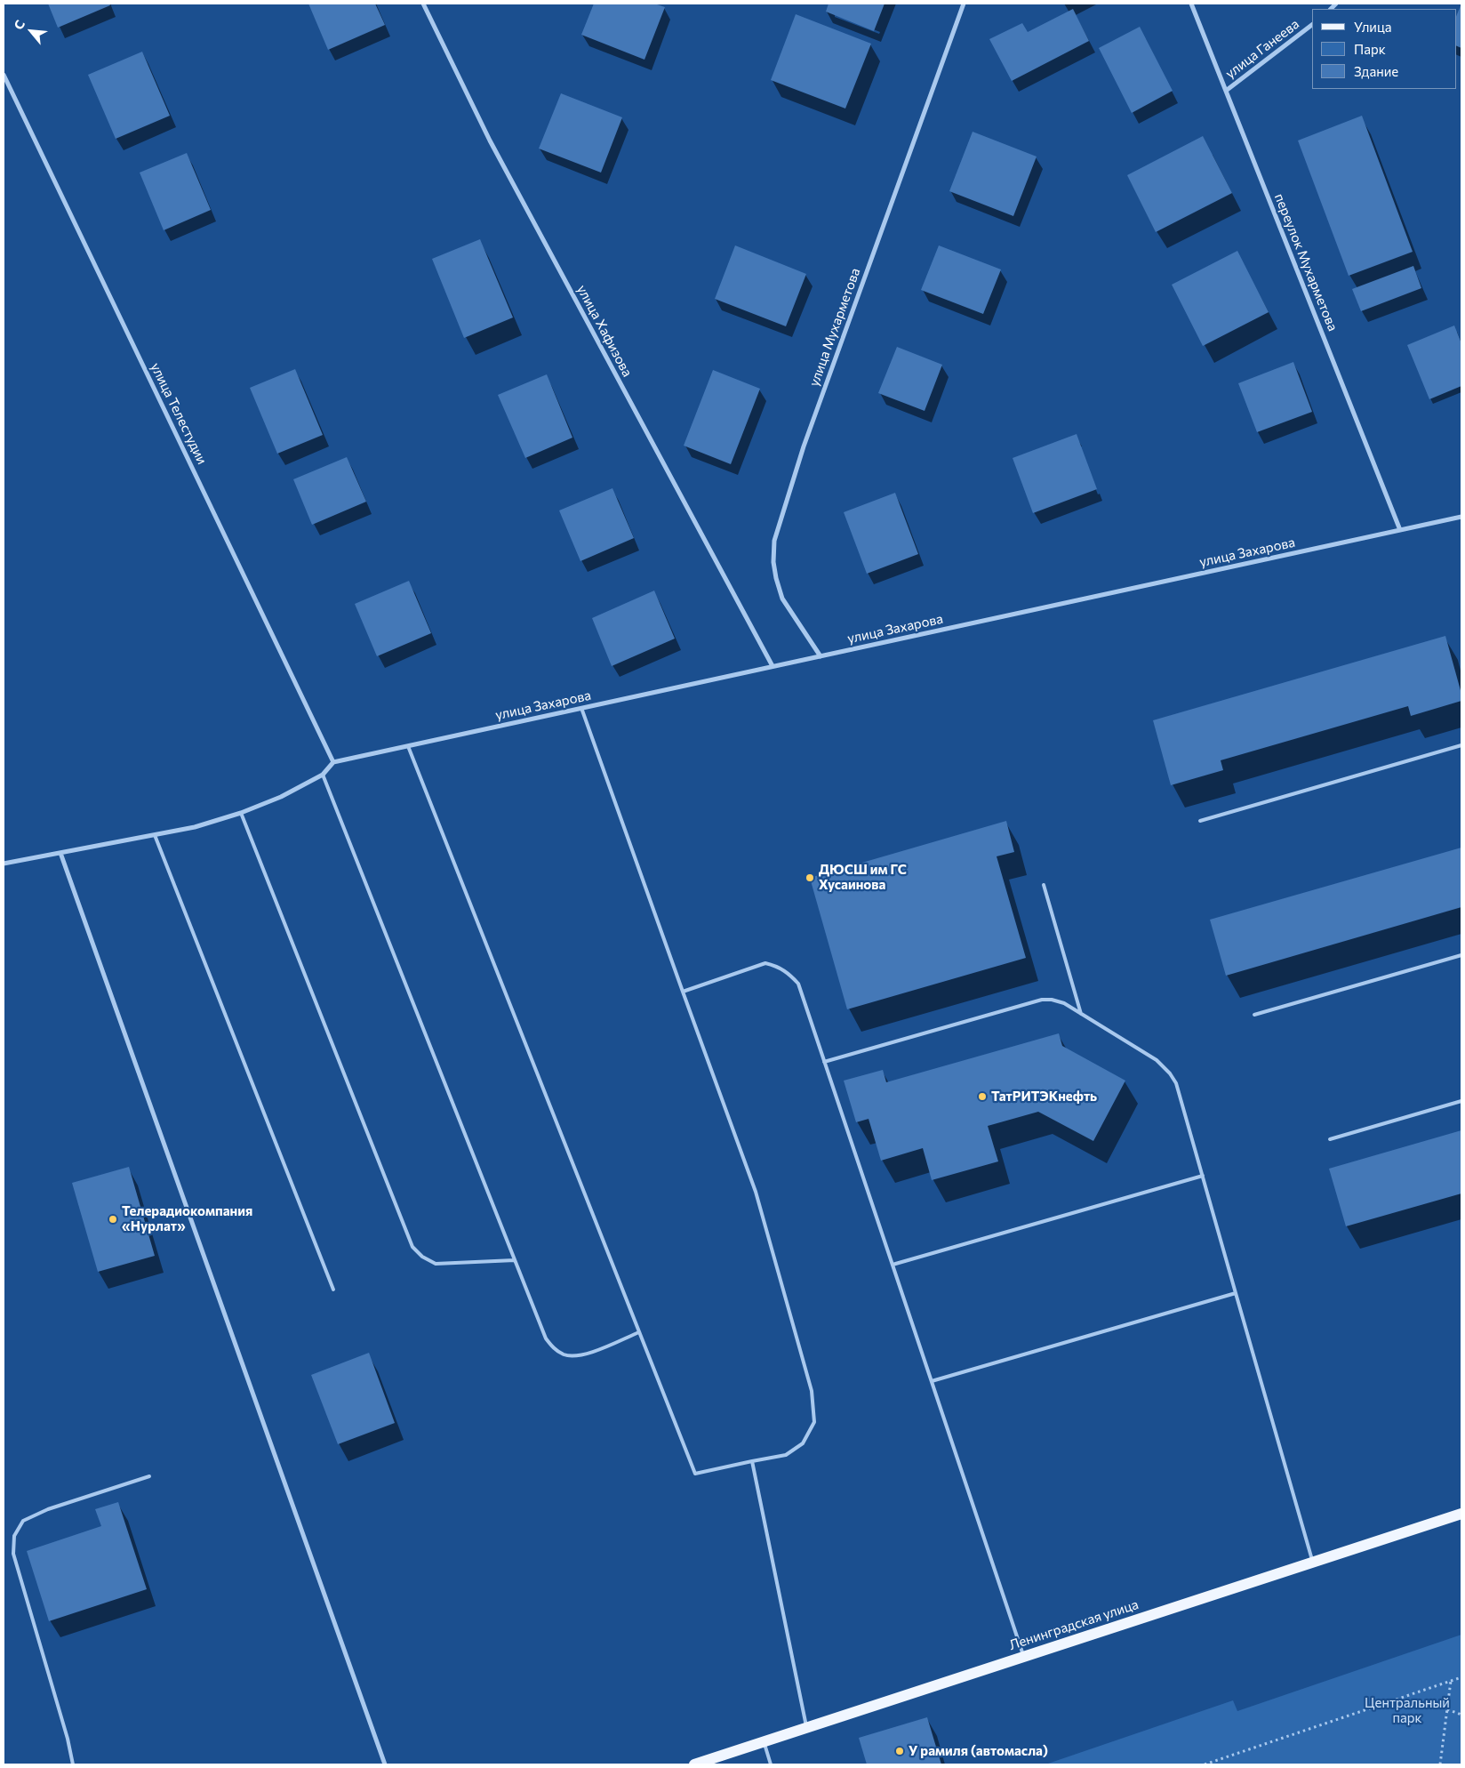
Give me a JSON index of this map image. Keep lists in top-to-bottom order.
{
  "streets": {
    "main road": ["Ленинградская улица"],
    "street": [
      "улица Ганеева",
      "переулок Мухарметова",
      "улица Мухарметова",
      "улица Хафизова",
      "улица Телестудии",
      "улица Захарова"
    ]
  },
  "crossings": [
    ["улица Ганеева", "переулок Мухарметова"],
    ["переулок Мухарметова", "улица Захарова"],
    ["улица Мухарметова", "улица Захарова"],
    ["улица Хафизова", "улица Захарова"],
    ["улица Телестудии", "улица Захарова"]
  ],
  "parks": ["Центральный парк"],
  "places": [
    "ДЮСШ им ГС Хусаинова",
    "ТатРИТЭКнефть",
    "Телерадиокомпания «Нурлат»",
    "У рамиля (автомасла)"
  ],
  "legend": ["Улица", "Парк", "Здание"],
  "north": "top left"
}
